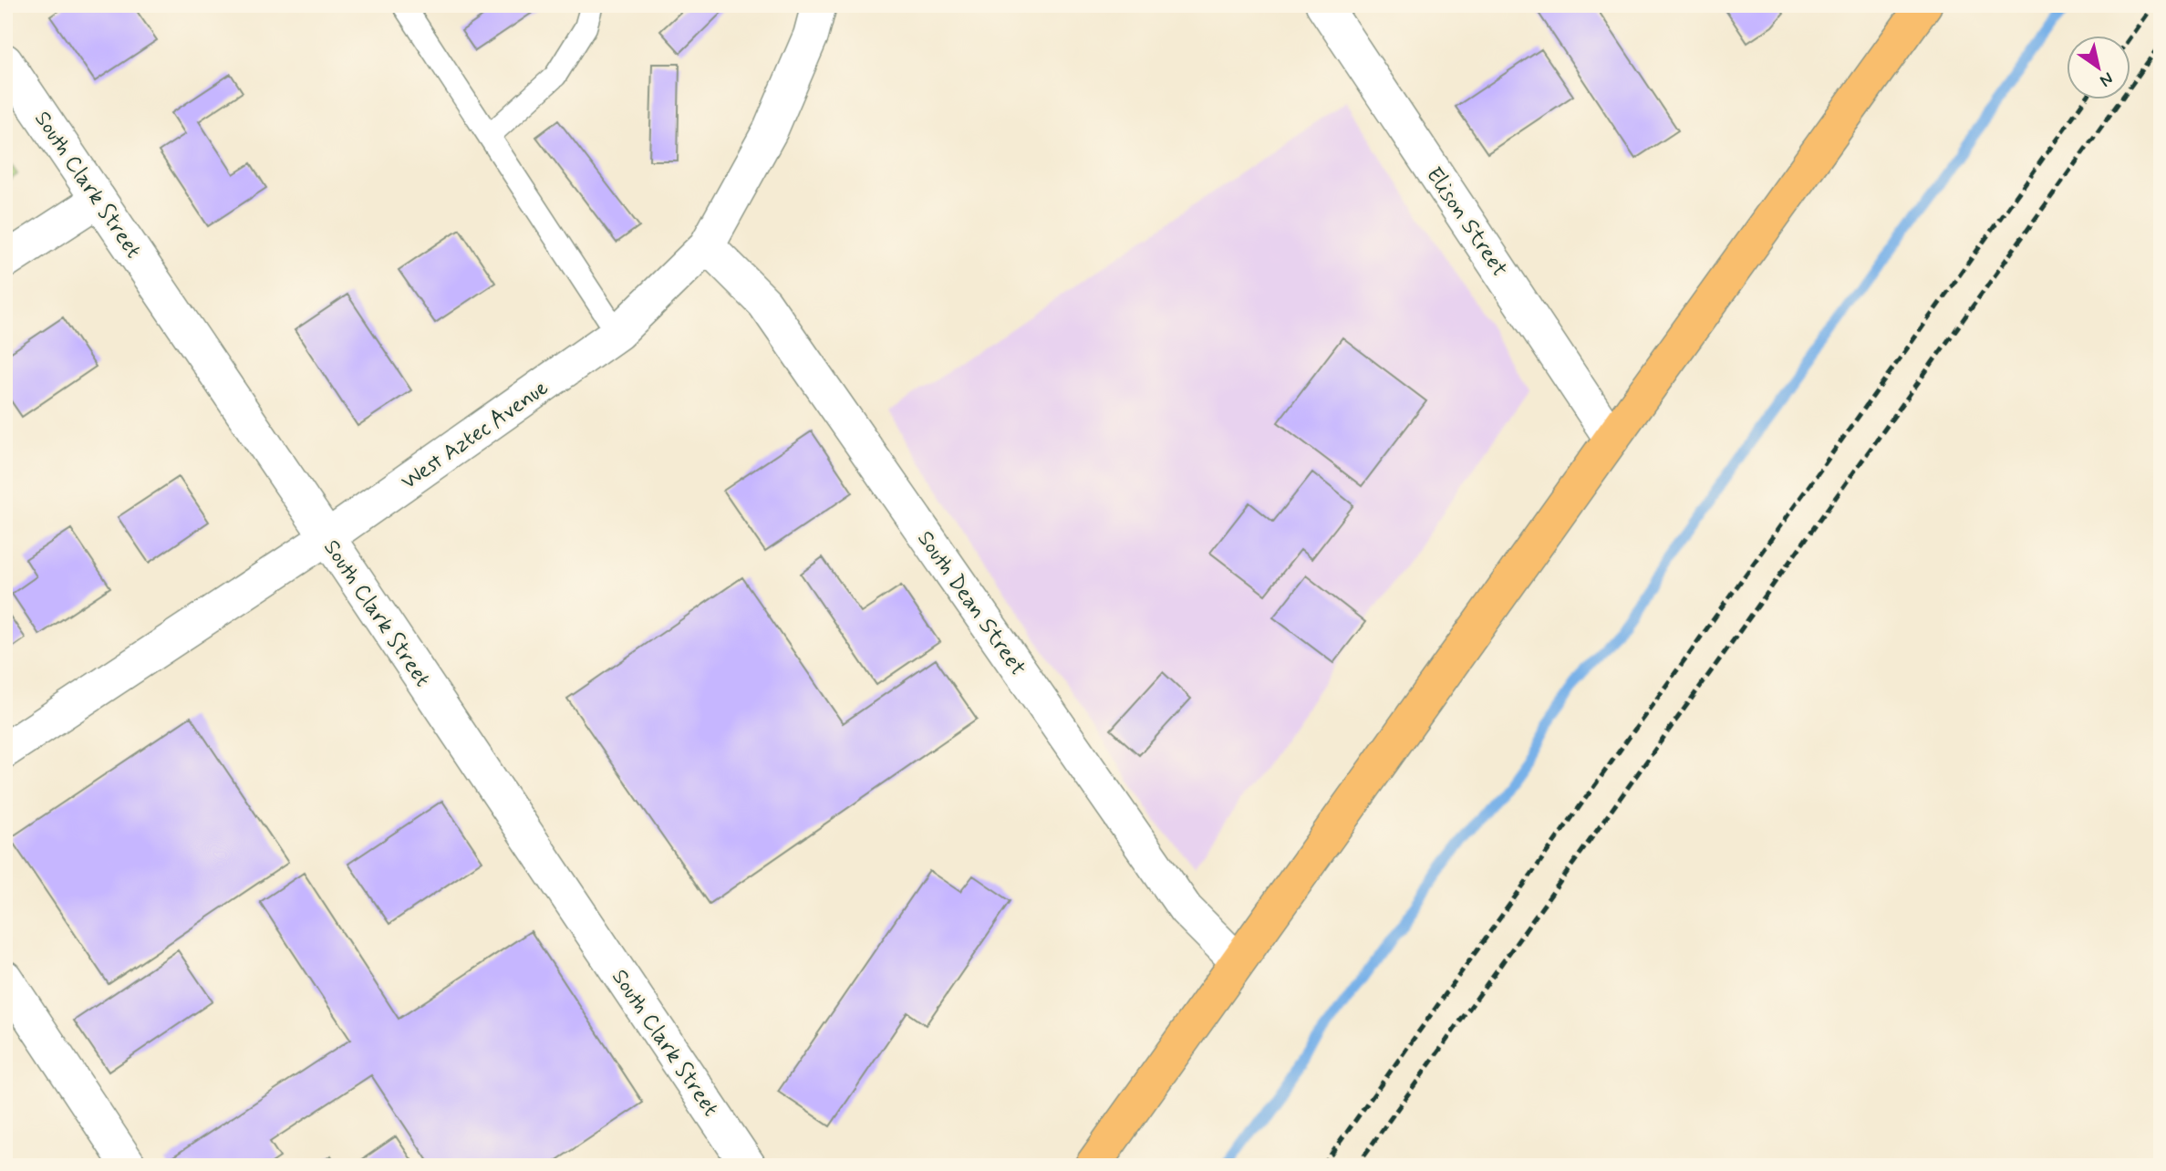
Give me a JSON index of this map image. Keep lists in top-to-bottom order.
{
  "streets": {
    "street": [
      "South Clark Street",
      "Elison Street",
      "West Aztec Avenue",
      "South Dean Street"
    ]
  },
  "crossings": [
    ["South Clark Street", "West Aztec Avenue"],
    ["West Aztec Avenue", "South Dean Street"]
  ],
  "north": "bottom right"
}
